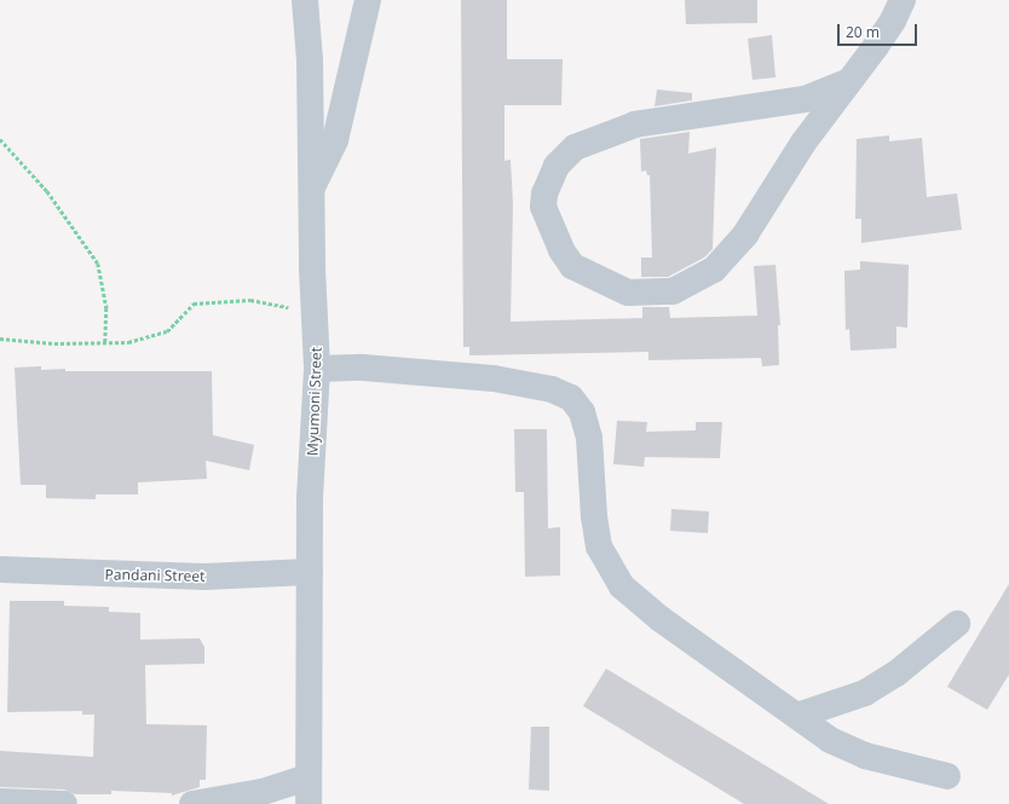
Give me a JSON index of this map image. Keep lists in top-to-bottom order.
{
  "streets": {
    "street": ["Myumoni Street", "Pandani Street"]
  },
  "crossings": [
    ["Myumoni Street", "Pandani Street"]
  ],
  "scale_bar": "20 m"
}
